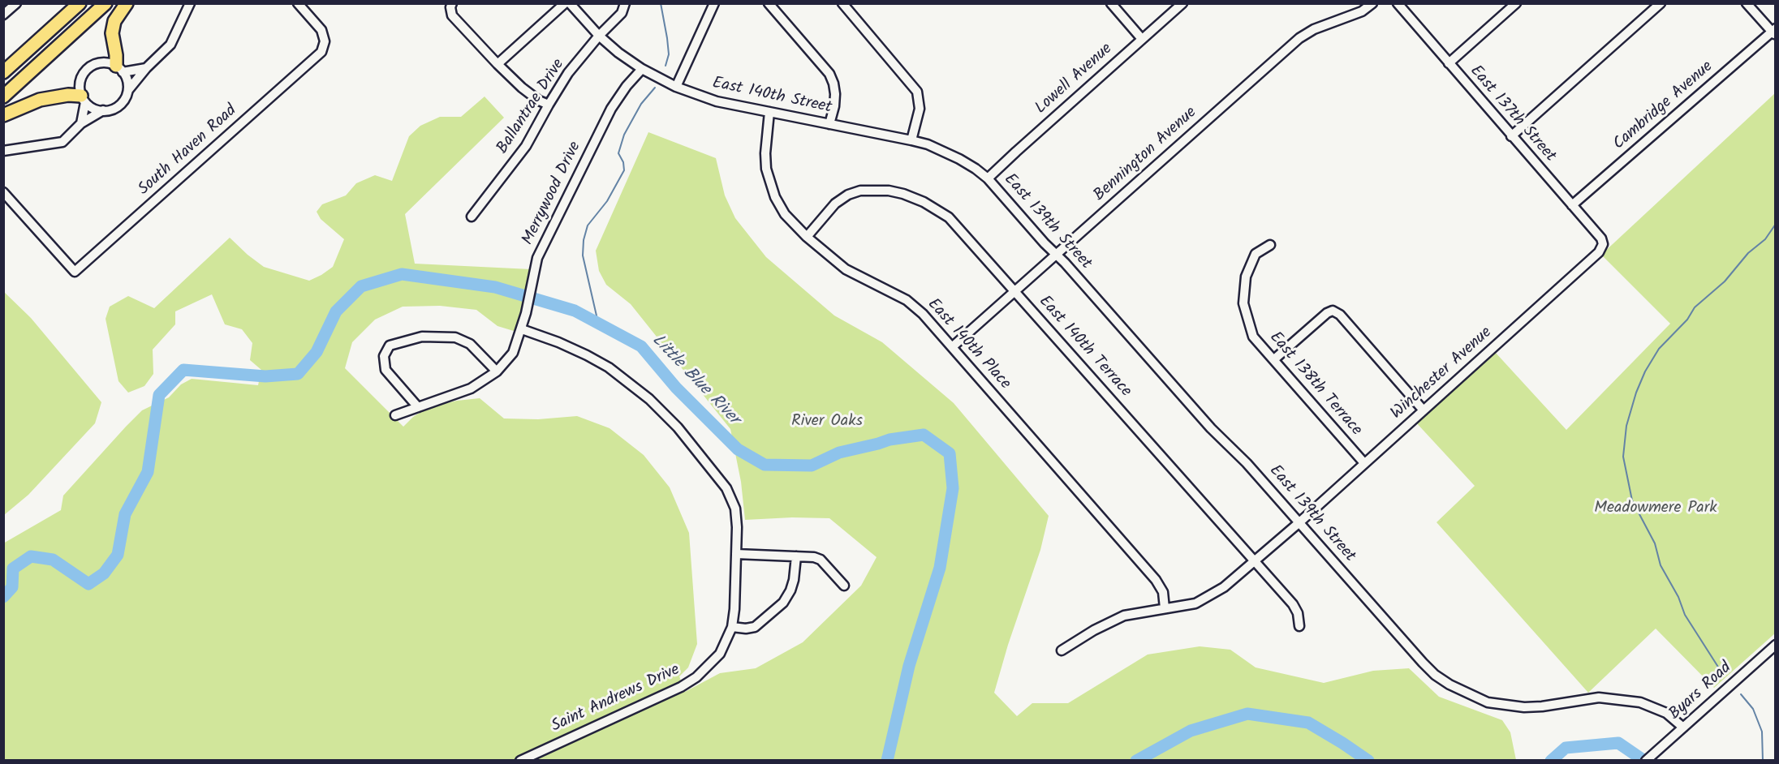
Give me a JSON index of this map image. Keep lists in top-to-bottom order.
{
  "streets": {
    "street": [
      "Lowell Avenue",
      "East 140th Street",
      "Cambridge Avenue",
      "Ballantrae Drive",
      "East 137th Street",
      "South Haven Road",
      "Bennington Avenue",
      "Merrywood Drive",
      "East 139th Street",
      "East 140th Place",
      "East 140th Terrace",
      "Winchester Avenue",
      "East 138th Terrace",
      "Byars Road",
      "Saint Andrews Drive"
    ]
  },
  "crossings": [
    ["Lowell Avenue", "East 140th Street"],
    ["Lowell Avenue", "East 139th Street"],
    ["East 140th Street", "Ballantrae Drive"],
    ["East 140th Street", "Merrywood Drive"],
    ["East 140th Street", "East 139th Street"],
    ["East 140th Street", "East 140th Place"],
    ["Cambridge Avenue", "East 137th Street"],
    ["East 137th Street", "Winchester Avenue"],
    ["Bennington Avenue", "East 139th Street"],
    ["Bennington Avenue", "East 140th Place"],
    ["Bennington Avenue", "East 140th Terrace"],
    ["Merrywood Drive", "Saint Andrews Drive"],
    ["East 139th Street", "Winchester Avenue"],
    ["East 139th Street", "Byars Road"],
    ["East 140th Place", "East 140th Terrace"],
    ["East 140th Place", "Winchester Avenue"],
    ["East 140th Terrace", "Winchester Avenue"],
    ["Winchester Avenue", "East 138th Terrace"]
  ],
  "water": ["Little Blue River"],
  "parks": ["River Oaks", "Meadowmere Park"]
}
